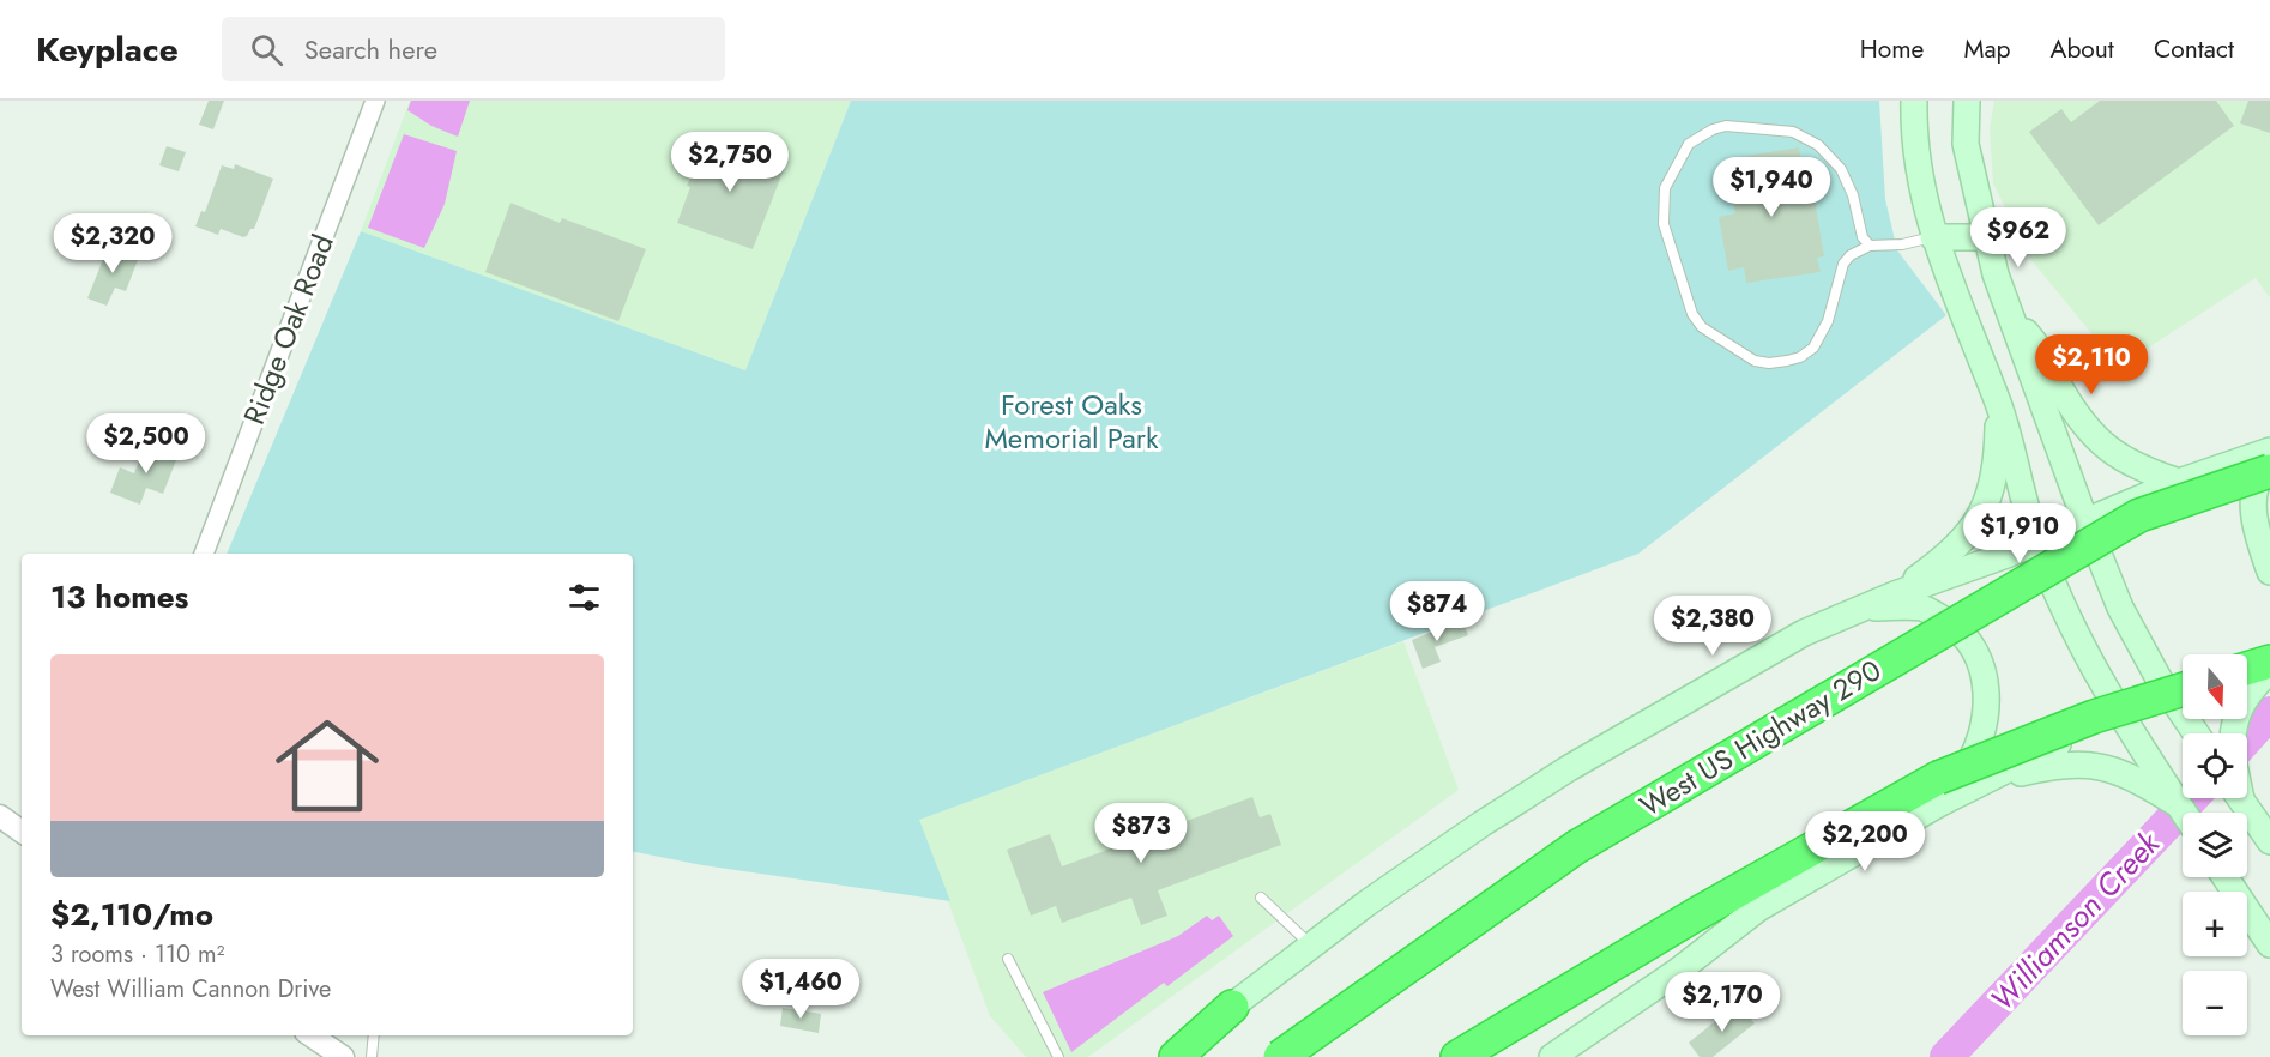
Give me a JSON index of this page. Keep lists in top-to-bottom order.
{
  "streets": {
    "highway": ["West US Highway 290"],
    "street": ["Ridge Oak Road"]
  },
  "water": ["Williamson Creek"],
  "parks": ["Forest Oaks Memorial Park"],
  "north": "bottom",
  "page": {
    "header": "Keyplace",
    "search": "Search here",
    "nav": [
      "Home",
      "Map",
      "About",
      "Contact"
    ],
    "price": [
      "$2,750",
      "$1,940",
      "$962",
      "$2,320",
      "$2,110",
      "$2,500",
      "$1,910",
      "$874",
      "$2,380",
      "$873",
      "$2,200",
      "$1,460",
      "$2,170"
    ],
    "heading": "13 homes",
    "list": [
      {
        "name": "$2,110/mo",
        "note": "3 rooms · 110 m² · West William Cannon Drive"
      }
    ],
    "map_buttons": ["+", "−"]
  }
}
